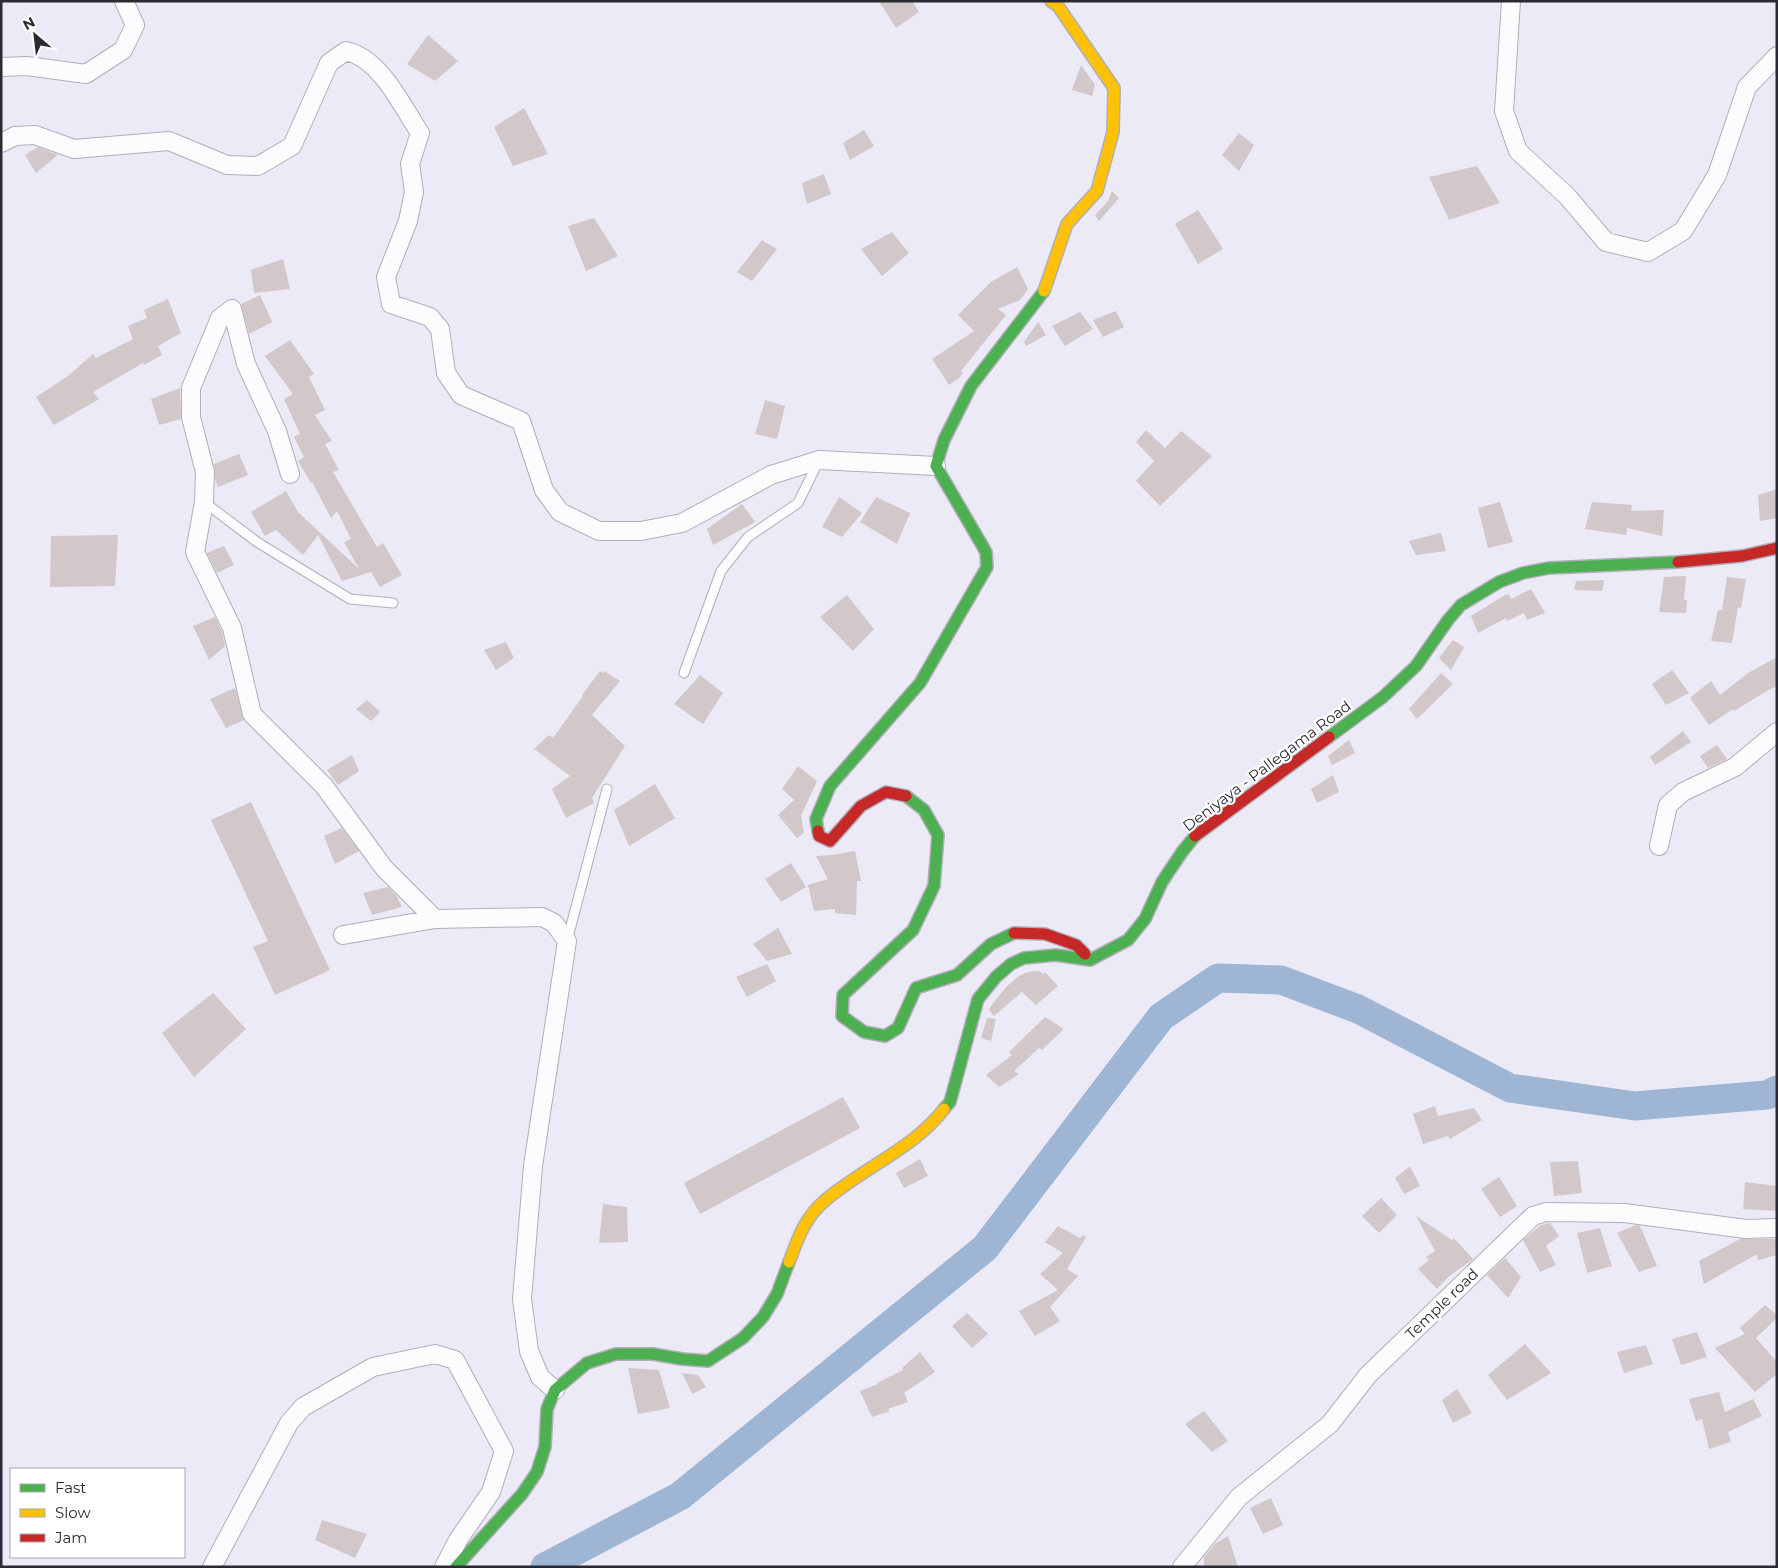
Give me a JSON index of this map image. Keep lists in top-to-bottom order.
{
  "streets": {
    "main road": ["Deniyaya - Pallegama Road"],
    "street": ["Temple road"]
  },
  "legend": ["Fast", "Slow", "Jam"],
  "north": "top left"
}
